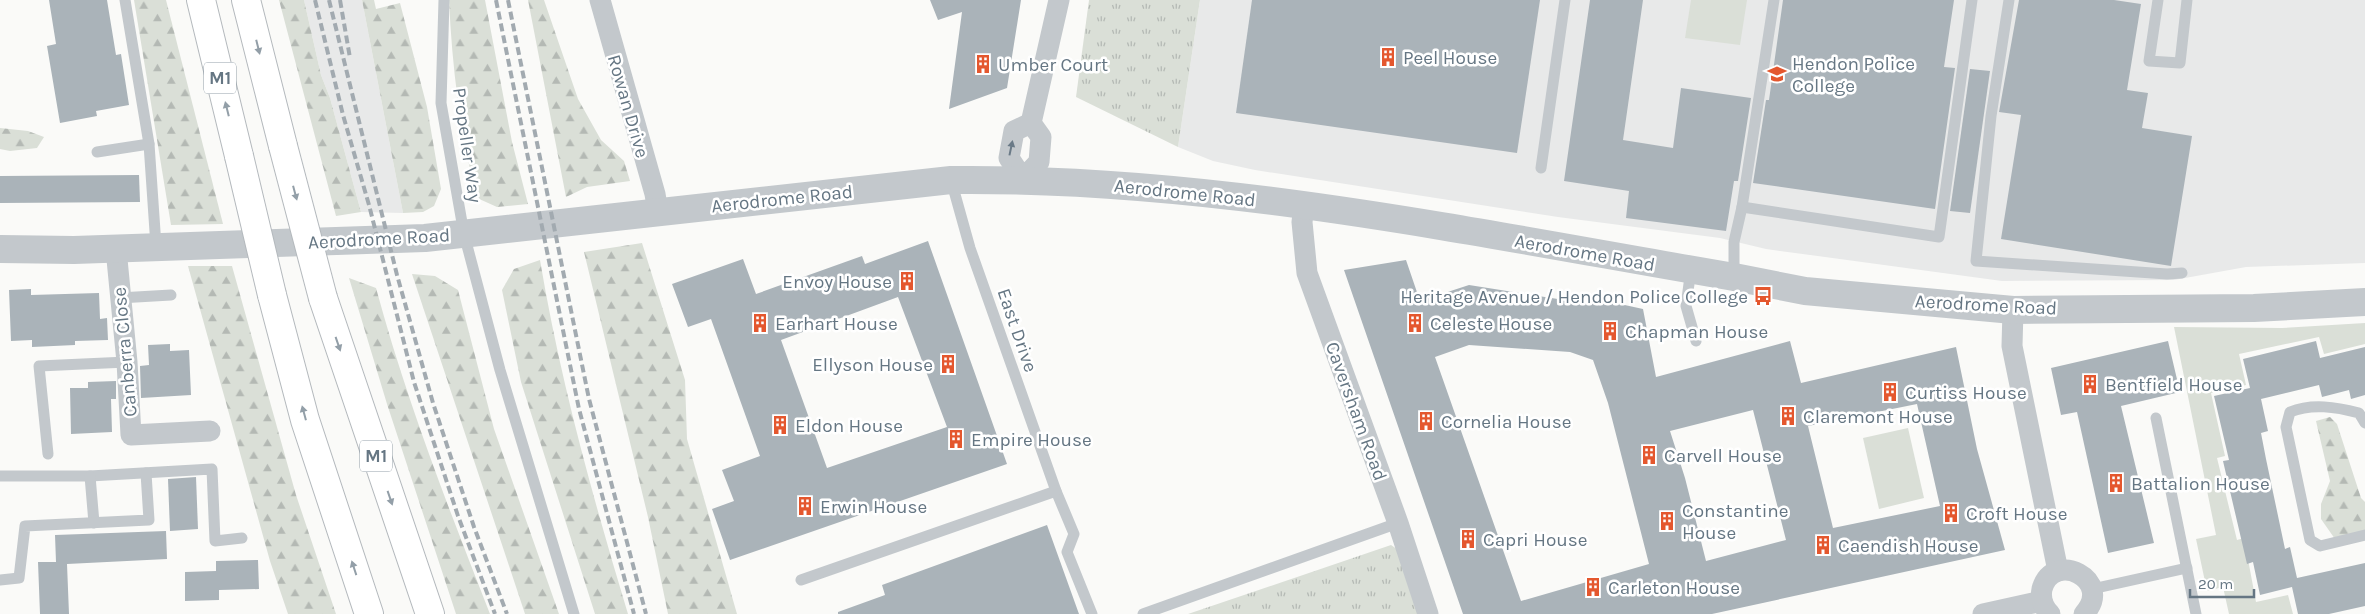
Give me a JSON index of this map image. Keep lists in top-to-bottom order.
{
  "streets": {
    "highway": ["M1"],
    "street": [
      "Rowan Drive",
      "Aerodrome Road",
      "Canberra Close",
      "Caversham Road"
    ],
    "lane": ["Propeller Way", "East Drive"]
  },
  "crossings": [
    ["Rowan Drive", "Aerodrome Road"],
    ["Propeller Way", "Aerodrome Road"],
    ["Aerodrome Road", "East Drive"],
    ["Aerodrome Road", "Canberra Close"],
    ["Aerodrome Road", "Caversham Road"]
  ],
  "places": {
    "building": [
      "Peel House",
      "Umber Court",
      "Envoy House",
      "Earhart House",
      "Celeste House",
      "Chapman House",
      "Ellyson House",
      "Bentfield House",
      "Curtiss House",
      "Claremont House",
      "Cornelia House",
      "Eldon House",
      "Empire House",
      "Carvell House",
      "Battalion House",
      "Erwin House",
      "Croft House",
      "Constantine House",
      "Capri House",
      "Caendish House",
      "Carleton House"
    ],
    "school or university": ["Hendon Police College"],
    "bus stop": ["Heritage Avenue / Hendon Police College"]
  },
  "scale_bar": "20 m"
}
